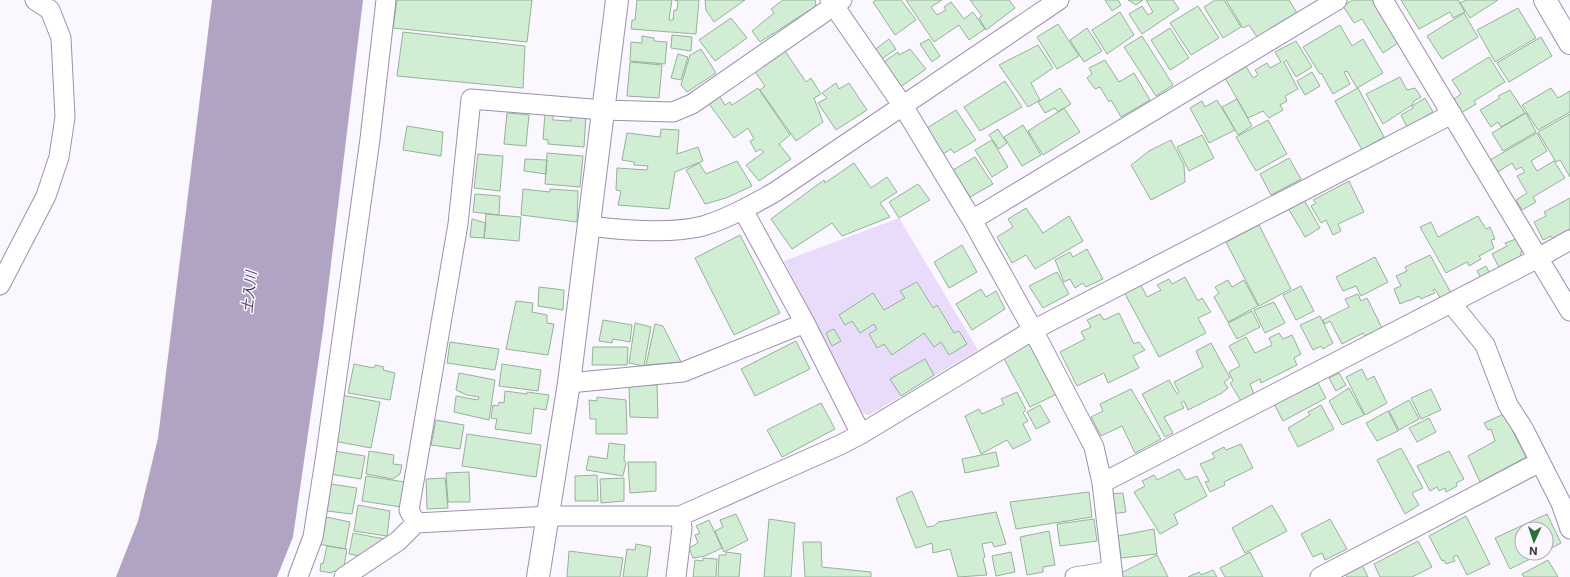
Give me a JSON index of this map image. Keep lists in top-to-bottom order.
{
  "water": ["土入川"],
  "north": "bottom"
}
